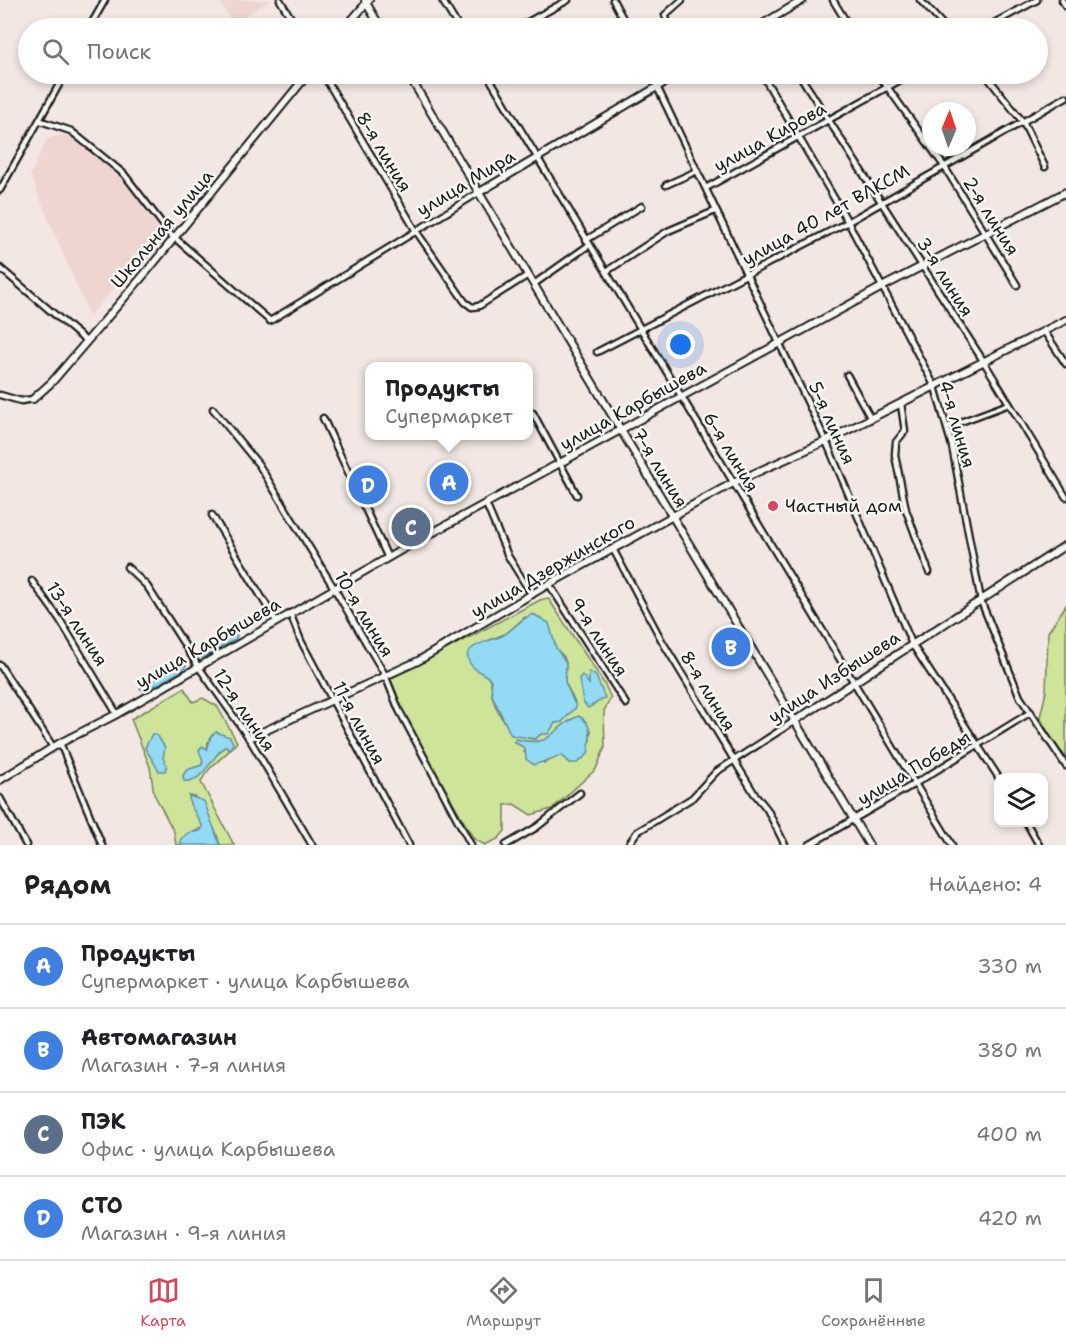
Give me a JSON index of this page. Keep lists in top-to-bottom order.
{
  "streets": {
    "main road": [
      "улица Мира",
      "Школьная улица",
      "улица Карбышева",
      "7-я линия",
      "улица Дзержинского",
      "улица Избышева"
    ],
    "street": [
      "улица Кирова",
      "8-я линия",
      "улица 40 лет ВЛКСМ",
      "2-я линия",
      "3-я линия",
      "5-я линия",
      "4-я линия",
      "6-я линия",
      "10-я линия",
      "13-я линия",
      "9-я линия",
      "12-я линия",
      "11-я линия",
      "улица Победы"
    ]
  },
  "crossings": [
    ["улица Кирова", "2-я линия"],
    ["улица Кирова", "3-я линия"],
    ["улица Кирова", "5-я линия"],
    ["улица Кирова", "4-я линия"],
    ["8-я линия", "улица Мира"],
    ["8-я линия", "7-я линия"],
    ["8-я линия", "улица Дзержинского"],
    ["8-я линия", "улица Избышева"],
    ["улица Мира", "Школьная улица"],
    ["улица Мира", "5-я линия"],
    ["улица Мира", "6-я линия"],
    ["улица Мира", "7-я линия"],
    ["улица 40 лет ВЛКСМ", "2-я линия"],
    ["улица 40 лет ВЛКСМ", "3-я линия"],
    ["улица 40 лет ВЛКСМ", "5-я линия"],
    ["улица 40 лет ВЛКСМ", "4-я линия"],
    ["улица 40 лет ВЛКСМ", "6-я линия"],
    ["2-я линия", "улица Карбышева"],
    ["3-я линия", "улица Карбышева"],
    ["3-я линия", "улица Дзержинского"],
    ["улица Карбышева", "5-я линия"],
    ["улица Карбышева", "4-я линия"],
    ["улица Карбышева", "6-я линия"],
    ["улица Карбышева", "7-я линия"],
    ["улица Карбышева", "10-я линия"],
    ["улица Карбышева", "13-я линия"],
    ["улица Карбышева", "12-я линия"],
    ["улица Карбышева", "11-я линия"],
    ["5-я линия", "улица Дзержинского"],
    ["5-я линия", "улица Избышева"],
    ["5-я линия", "улица Победы"],
    ["4-я линия", "улица Дзержинского"],
    ["4-я линия", "улица Избышева"],
    ["4-я линия", "улица Победы"],
    ["6-я линия", "улица Дзержинского"],
    ["6-я линия", "улица Избышева"],
    ["6-я линия", "улица Победы"],
    ["7-я линия", "улица Дзержинского"],
    ["7-я линия", "улица Избышева"],
    ["7-я линия", "улица Победы"],
    ["улица Дзержинского", "10-я линия"],
    ["улица Дзержинского", "9-я линия"],
    ["улица Дзержинского", "12-я линия"],
    ["улица Дзержинского", "11-я линия"]
  ],
  "places": ["Частный дом"],
  "north": "top",
  "page": {
    "search": "Поиск",
    "popup": ["Продукты", "Супермаркет"],
    "pins": [
      "A",
      "D",
      "C",
      "B"
    ],
    "heading": ["Рядом", "Найдено: 4"],
    "list": [
      {
        "mark": "A",
        "name": "Продукты",
        "note": "Супермаркет · улица Карбышева",
        "value": "330 m"
      },
      {
        "mark": "B",
        "name": "Автомагазин",
        "note": "Магазин · 7-я линия",
        "value": "380 m"
      },
      {
        "mark": "C",
        "name": "ПЭК",
        "note": "Офис · улица Карбышева",
        "value": "400 m"
      },
      {
        "mark": "D",
        "name": "СТО",
        "note": "Магазин · 9-я линия",
        "value": "420 m"
      }
    ],
    "nav": ["Карта", "Маршрут", "Сохранённые"]
  }
}
